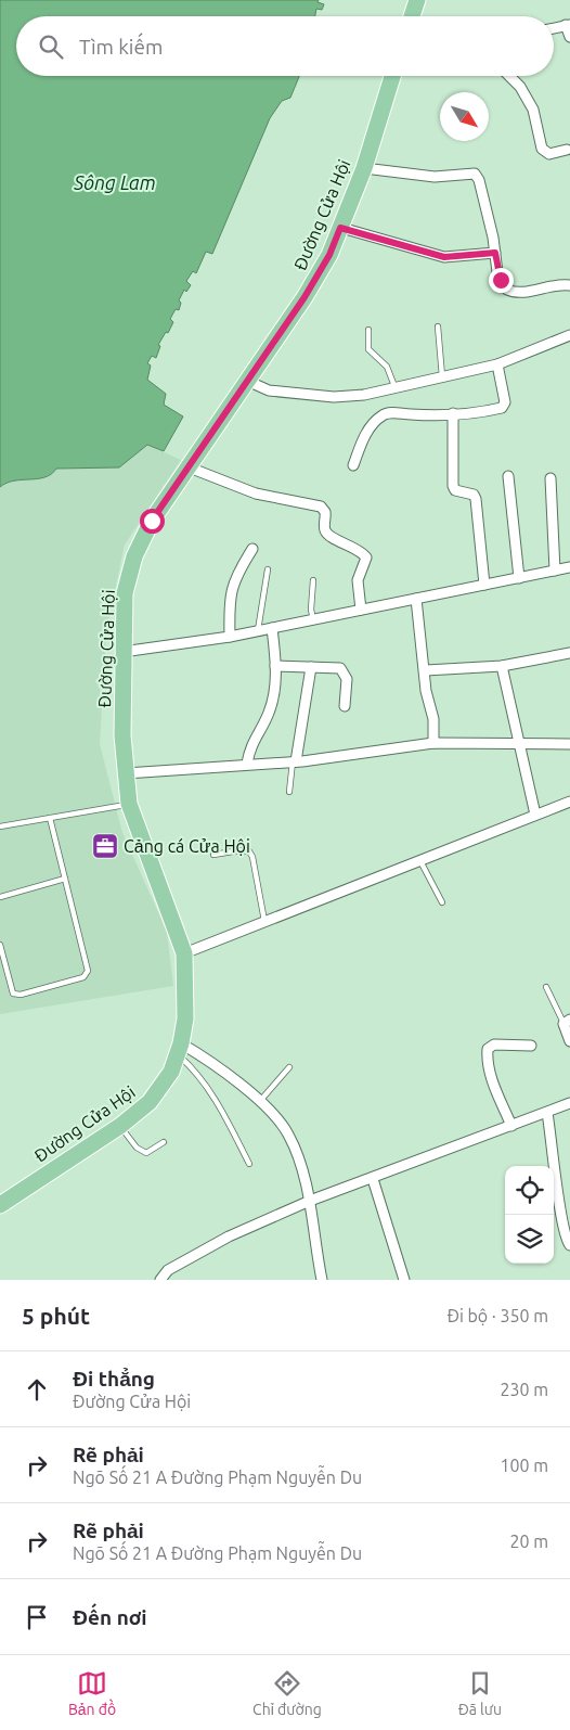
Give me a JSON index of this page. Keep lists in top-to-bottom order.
{
  "streets": {
    "main road": ["Đường Cửa Hội"]
  },
  "water": ["Sông Lam"],
  "places": {
    "office": ["Cảng cá Cửa Hội"]
  },
  "north": "bottom right",
  "page": {
    "search": "Tìm kiếm",
    "heading": ["5 phút", "Đi bộ · 350 m"],
    "list": [
      ["Đi thẳng", "Đường Cửa Hội", "230 m"],
      ["Rẽ phải", "Ngõ Số 21 A Đường Phạm Nguyễn Du", "100 m"],
      ["Rẽ phải", "Ngõ Số 21 A Đường Phạm Nguyễn Du", "20 m"],
      "Đến nơi"
    ],
    "nav": ["Bản đồ", "Chỉ đường", "Đã lưu"]
  }
}
